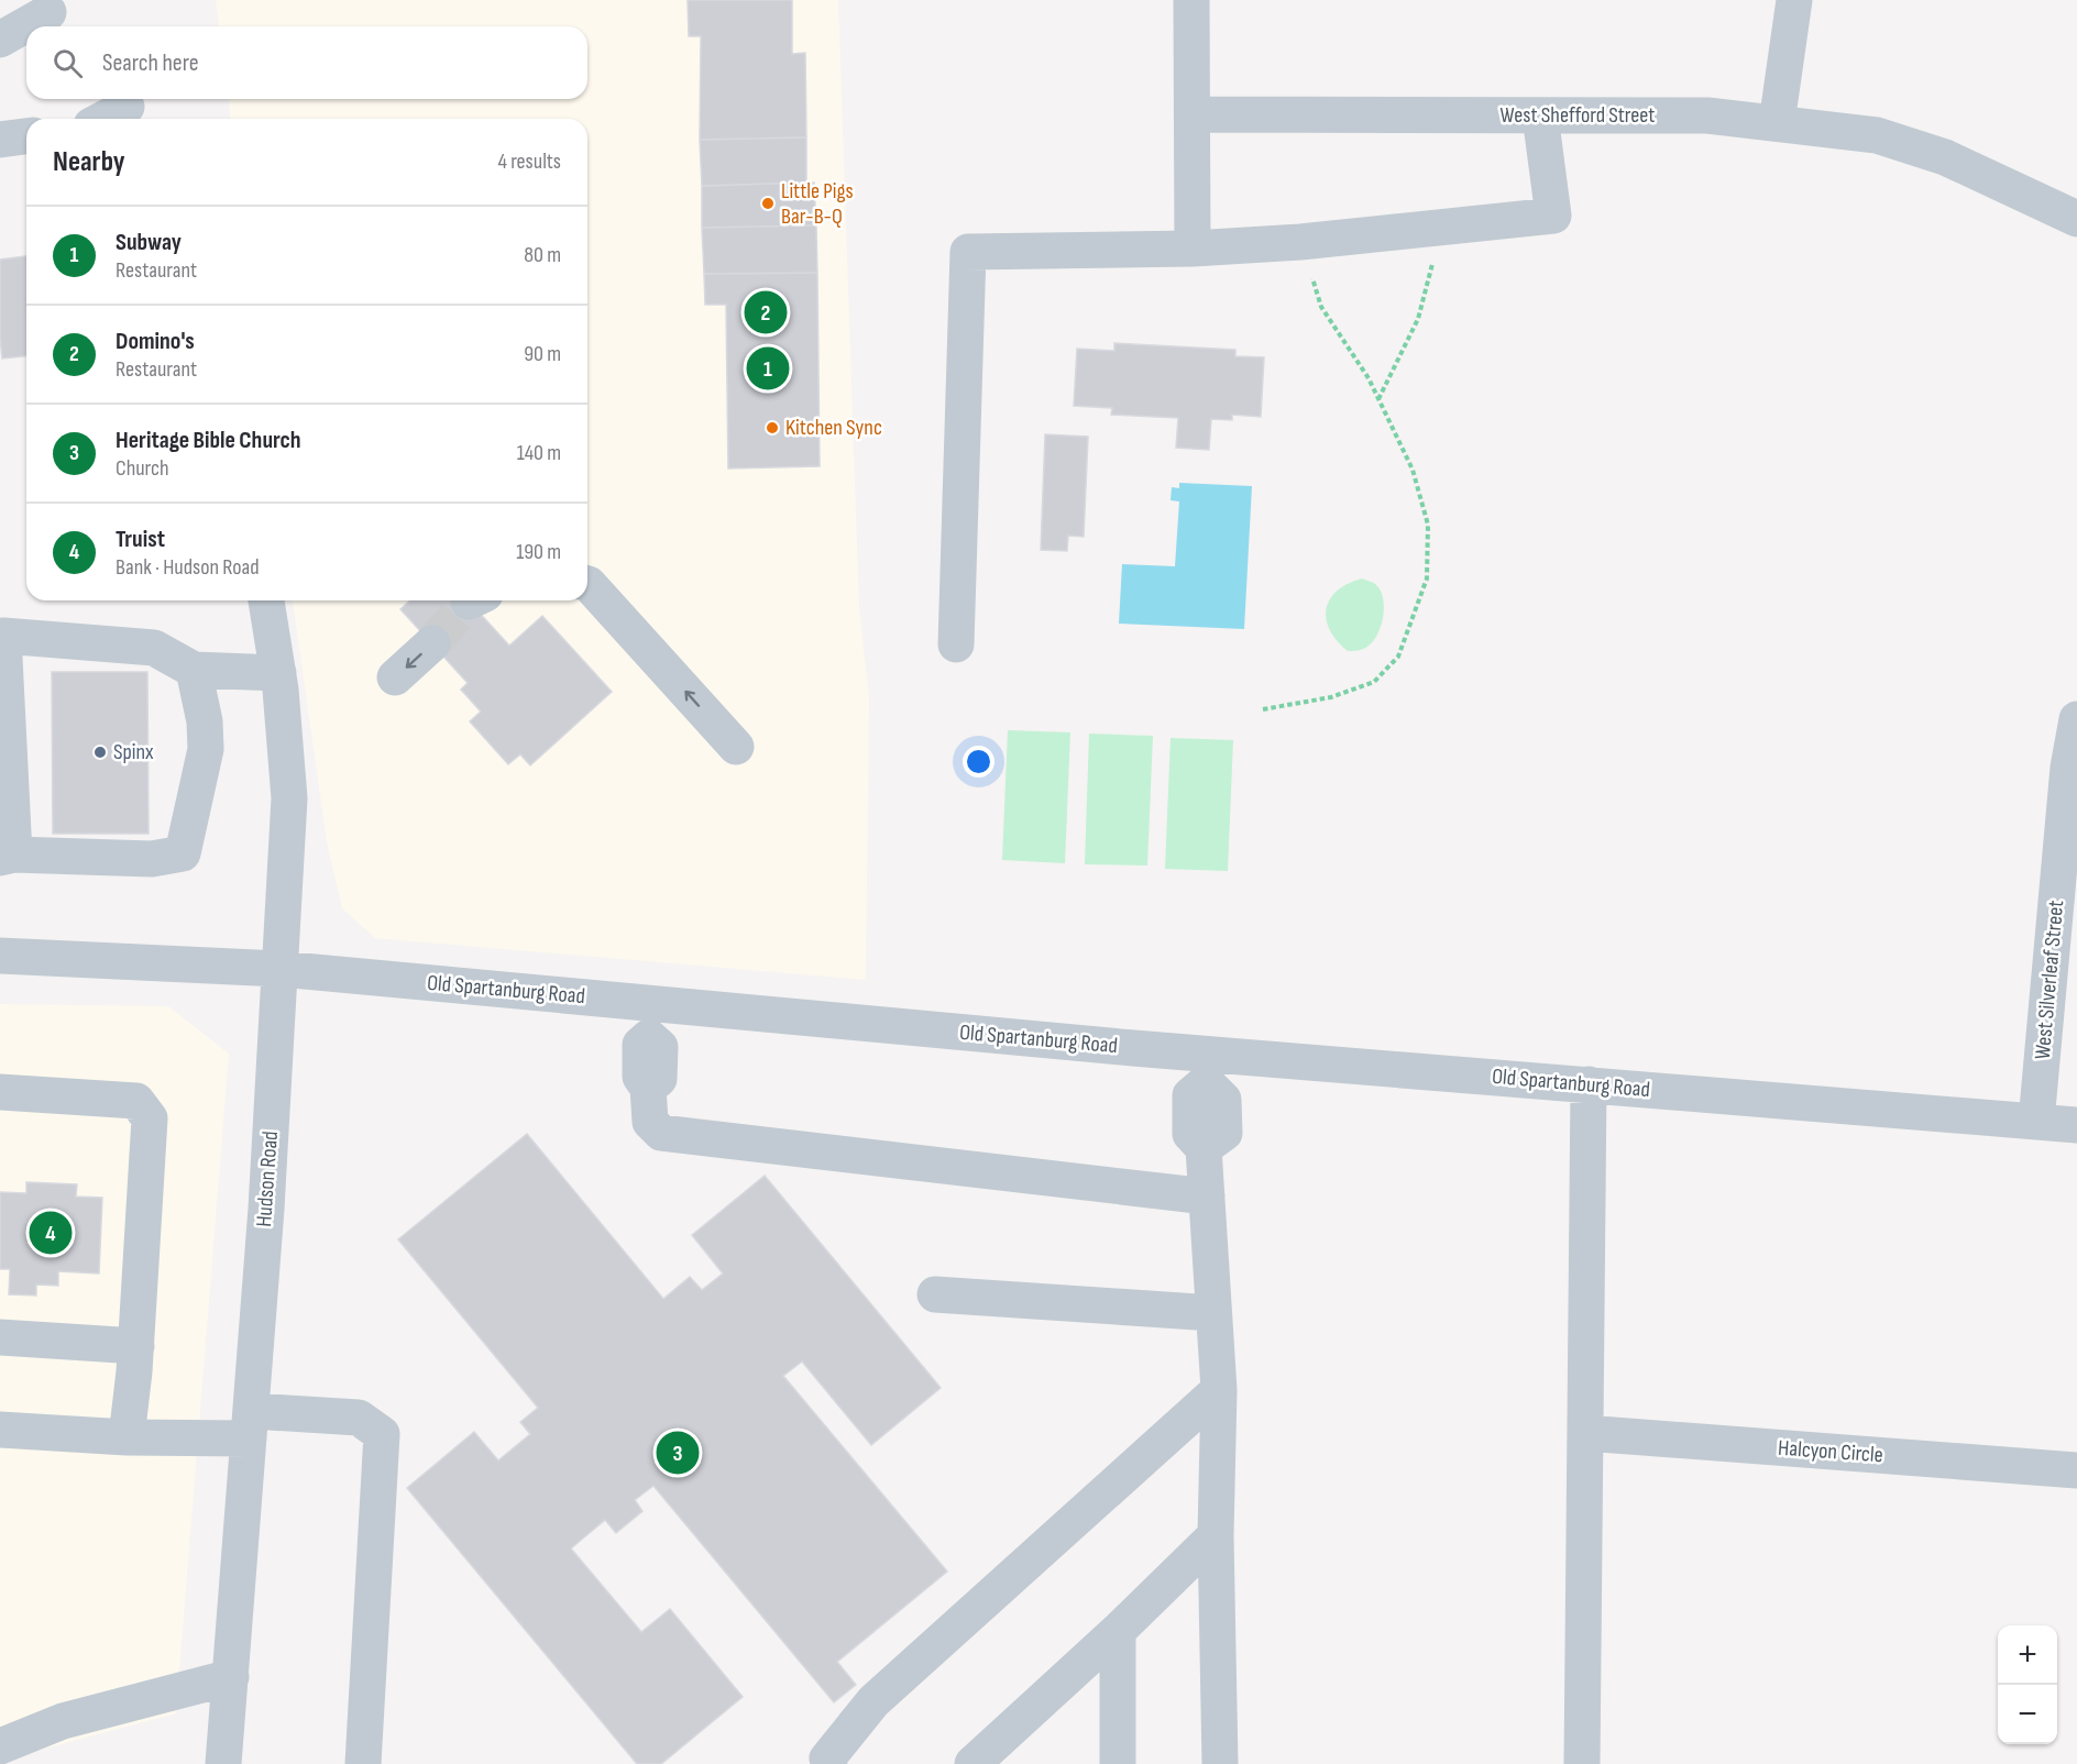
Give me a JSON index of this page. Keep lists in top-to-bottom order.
{
  "streets": {
    "street": [
      "West Shefford Street",
      "West Silverleaf Street",
      "Old Spartanburg Road",
      "Hudson Road",
      "Halcyon Circle"
    ]
  },
  "crossings": [
    ["West Silverleaf Street", "Old Spartanburg Road"],
    ["Old Spartanburg Road", "Hudson Road"]
  ],
  "places": ["Little Pigs Bar-B-Q", "Kitchen Sync", "Spinx"],
  "page": {
    "search": "Search here",
    "heading": ["Nearby", "4 results"],
    "list": [
      {
        "mark": "1",
        "name": "Subway",
        "note": "Restaurant",
        "value": "80 m"
      },
      {
        "mark": "2",
        "name": "Domino's",
        "note": "Restaurant",
        "value": "90 m"
      },
      {
        "mark": "3",
        "name": "Heritage Bible Church",
        "note": "Church",
        "value": "140 m"
      },
      {
        "mark": "4",
        "name": "Truist",
        "note": "Bank · Hudson Road",
        "value": "190 m"
      }
    ],
    "pins": [
      "2",
      "1",
      "4",
      "3"
    ],
    "map_buttons": ["+", "−"]
  }
}
